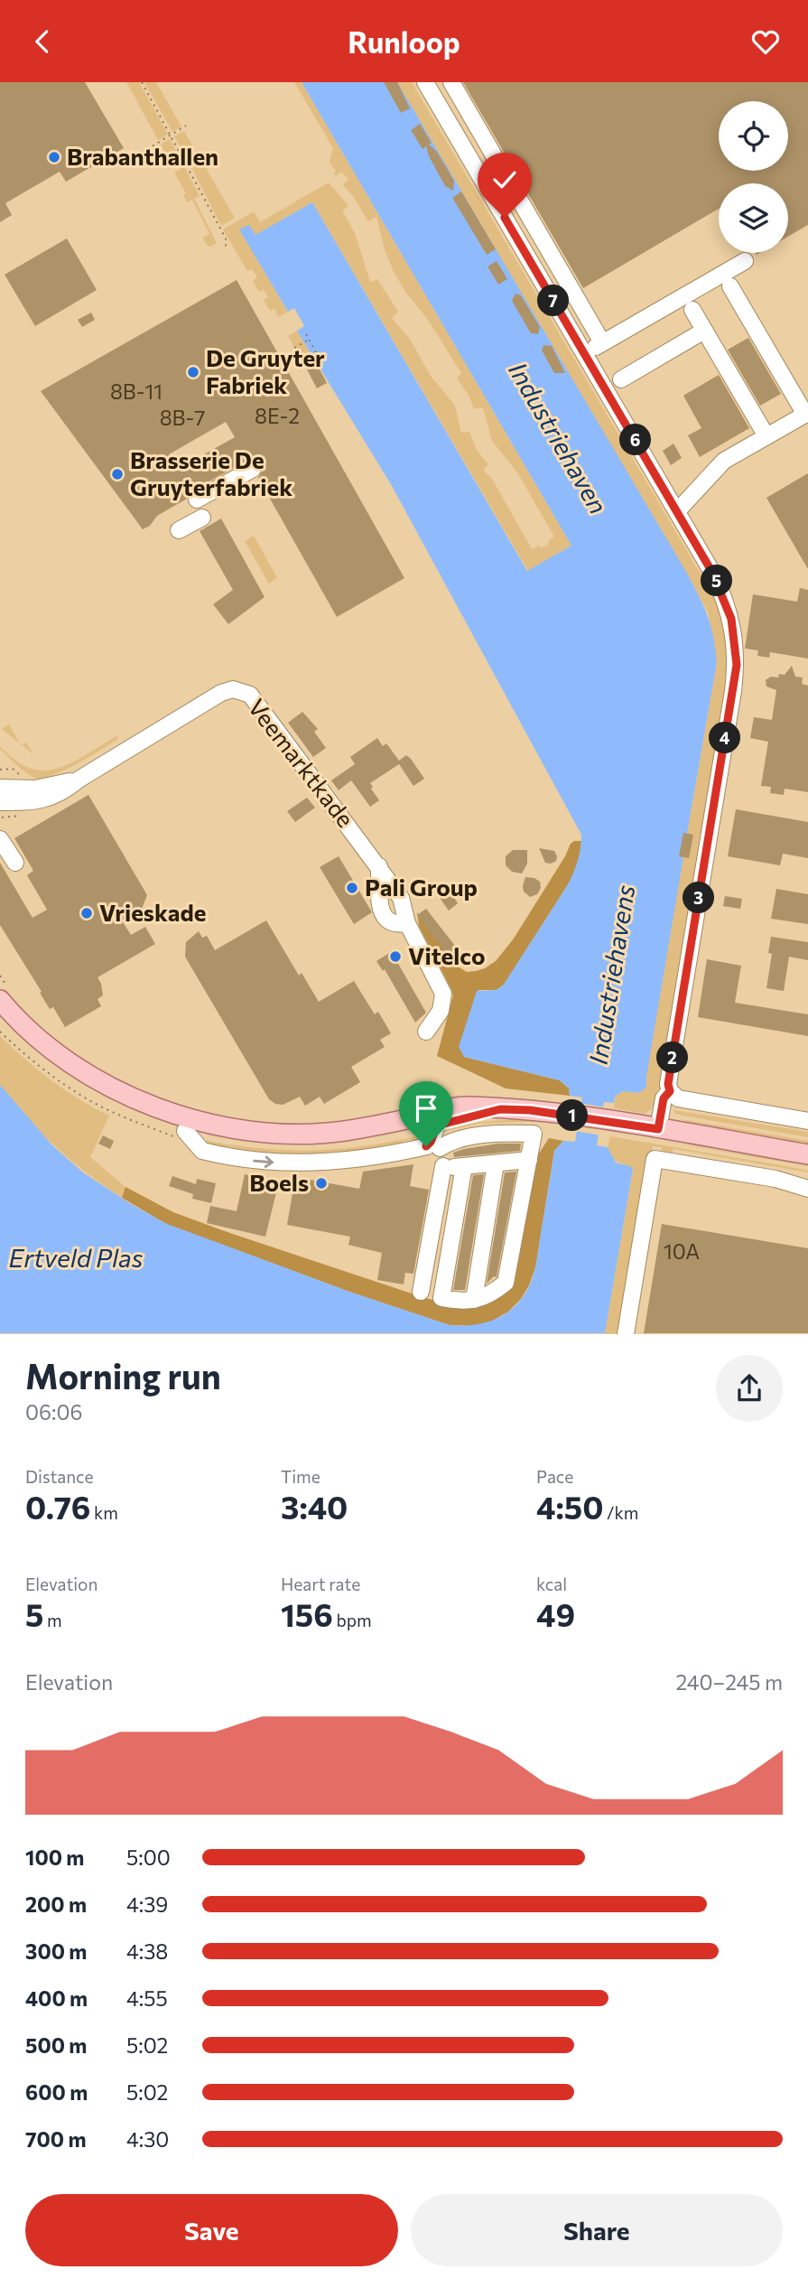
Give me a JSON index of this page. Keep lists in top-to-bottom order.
{
  "streets": {
    "street": ["Veemarktkade"]
  },
  "water": ["Industriehaven", "Industriehavens", "Ertveld Plas"],
  "places": [
    "Brabanthallen",
    "De Gruyter Fabriek",
    "Brasserie De Gruyterfabriek",
    "Pali Group",
    "Vrieskade",
    "Vitelco",
    "Boels"
  ],
  "house_numbers": [
    "8B-11",
    "8E-2",
    "8B-7",
    "10A"
  ],
  "page": {
    "header": "Runloop",
    "pins": [
      "7",
      "6",
      "5",
      "4",
      "3",
      "2",
      "1"
    ],
    "heading": ["Morning run", "06:06"],
    "stats": [
      ["Distance", "0.76 km"],
      ["Time", "3:40"],
      ["Pace", "4:50 /km"],
      ["Elevation", "5 m"],
      ["Heart rate", "156 bpm"],
      ["kcal", "49"]
    ],
    "chart": ["Elevation", "240–245 m"],
    "list": [
      {
        "name": "100 m",
        "note": "5:00"
      },
      {
        "name": "200 m",
        "note": "4:39"
      },
      {
        "name": "300 m",
        "note": "4:38"
      },
      {
        "name": "400 m",
        "note": "4:55"
      },
      {
        "name": "500 m",
        "note": "5:02"
      },
      {
        "name": "600 m",
        "note": "5:02"
      },
      {
        "name": "700 m",
        "note": "4:30"
      }
    ],
    "buttons": ["Save", "Share"]
  }
}
